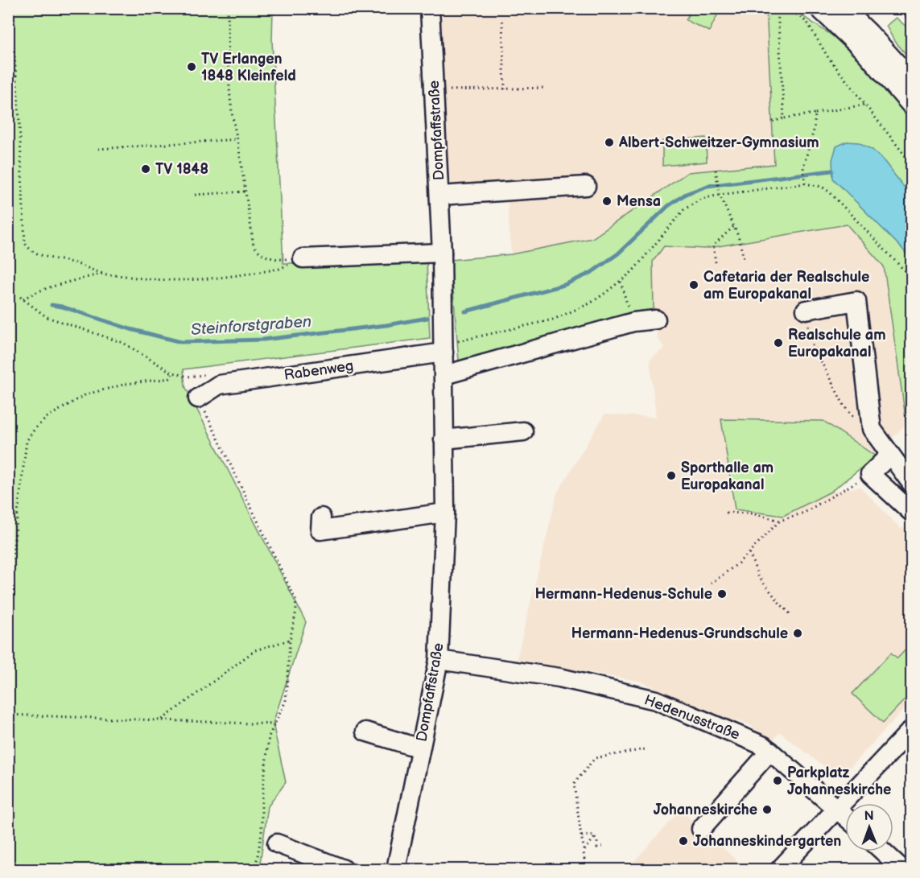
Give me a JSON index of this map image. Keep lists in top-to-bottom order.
{
  "streets": {
    "street": ["Dompfaffstraße", "Rabenweg", "Hedenusstraße"]
  },
  "crossings": [
    ["Dompfaffstraße", "Rabenweg"],
    ["Dompfaffstraße", "Hedenusstraße"]
  ],
  "water": ["Steinforstgraben"],
  "places": [
    "TV Erlangen 1848 Kleinfeld",
    "Albert-Schweitzer-Gymnasium",
    "TV 1848",
    "Mensa",
    "Cafetaria der Realschule am Europakanal",
    "Realschule am Europakanal",
    "Sporthalle am Europakanal",
    "Hermann-Hedenus-Schule",
    "Hermann-Hedenus-Grundschule",
    "Parkplatz Johanneskirche",
    "Johanneskirche",
    "Johanneskindergarten"
  ],
  "north": "top"
}
